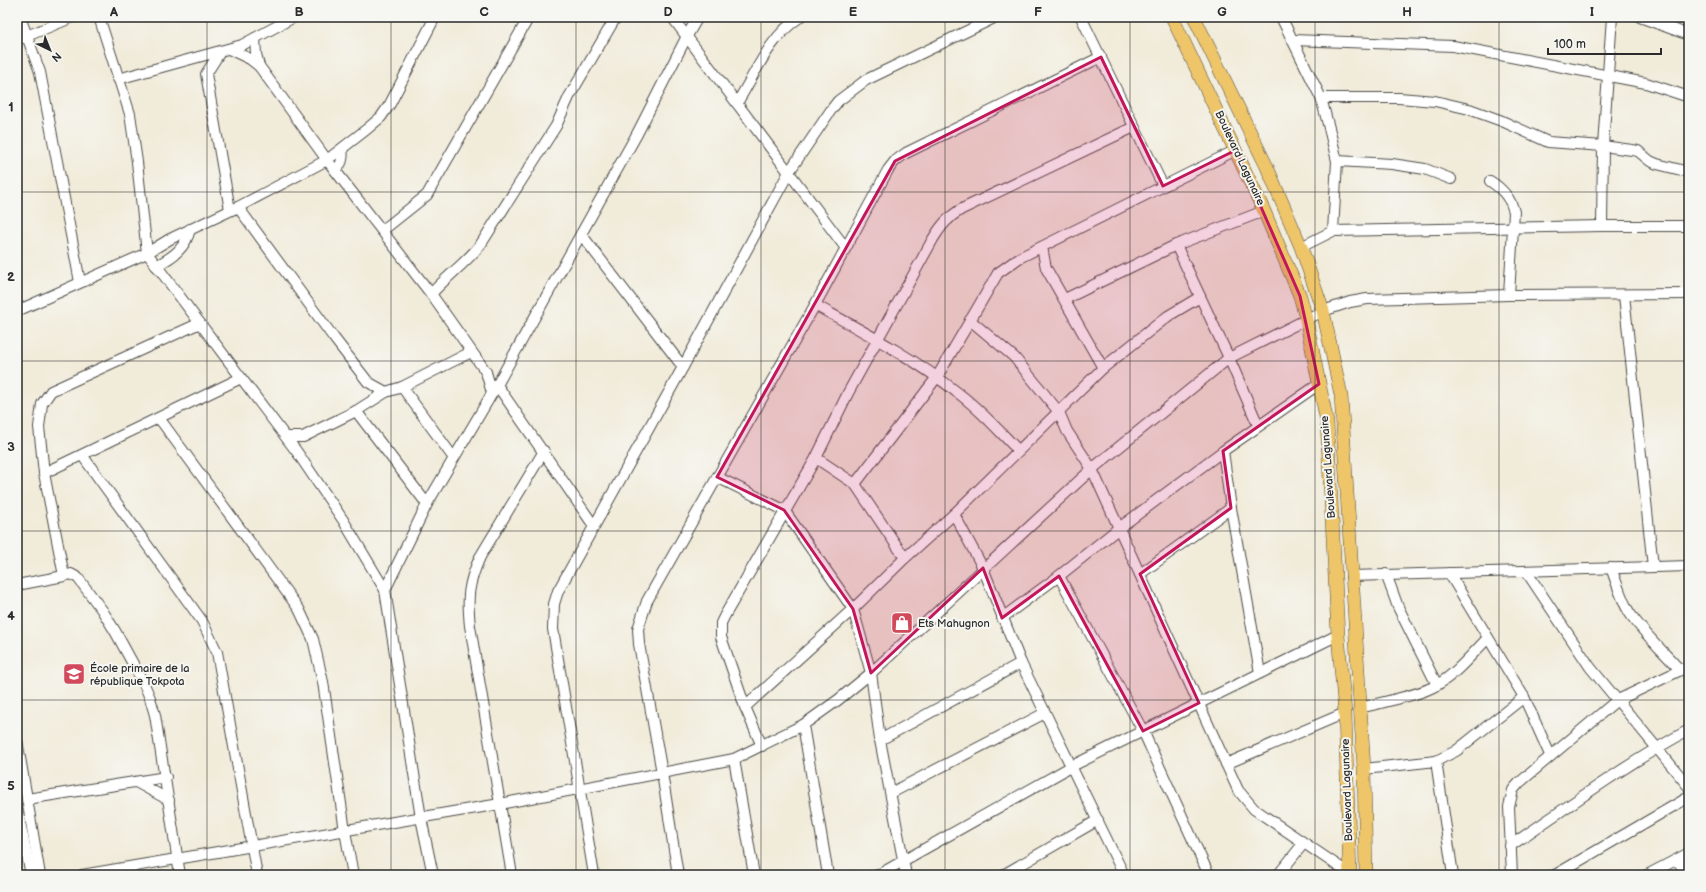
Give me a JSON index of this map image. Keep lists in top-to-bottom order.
{
  "streets": {
    "main road": ["Boulevard Lagunaire"]
  },
  "places": {
    "shop": ["Ets Mahugnon"],
    "school or university": ["École primaire de la république Tokpota"]
  },
  "scale_bar": "100 m",
  "north": "bottom right",
  "grid": {
    "columns": [
      "A",
      "B",
      "C",
      "D",
      "E",
      "F",
      "G",
      "H",
      "I"
    ],
    "rows": [
      "1",
      "2",
      "3",
      "4",
      "5"
    ]
  }
}
